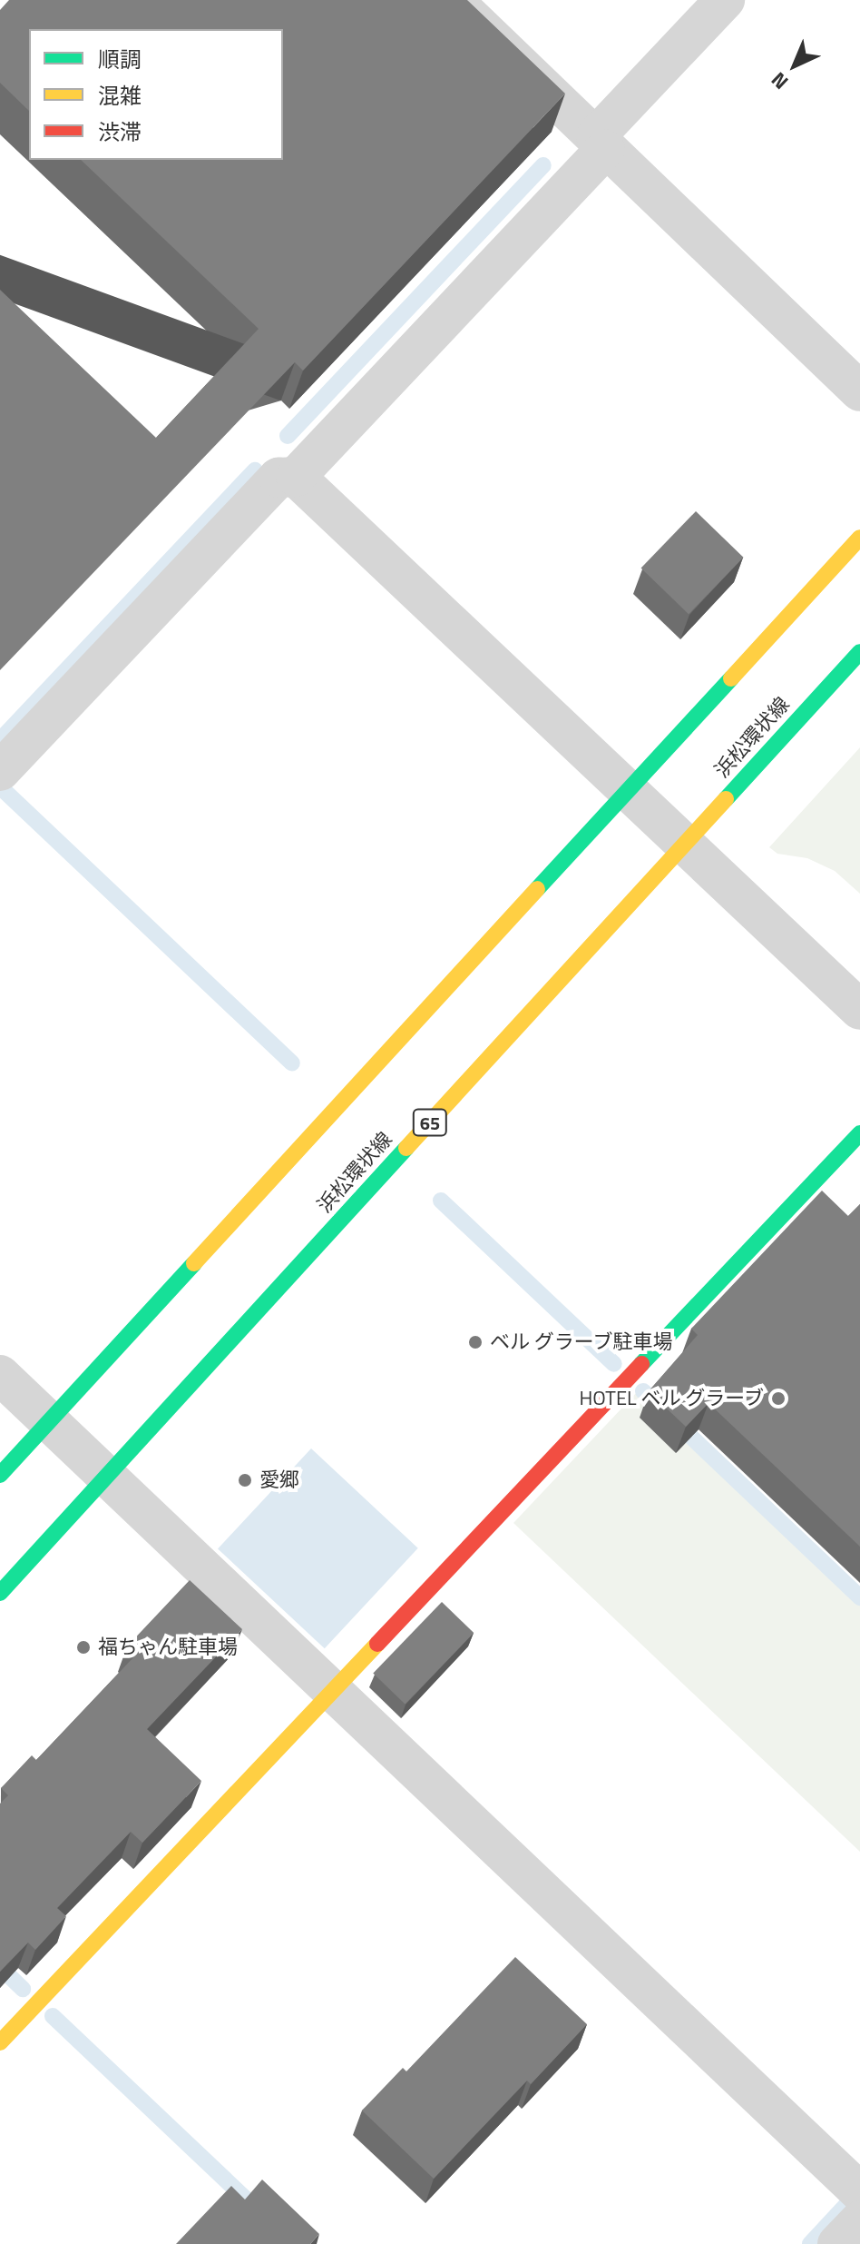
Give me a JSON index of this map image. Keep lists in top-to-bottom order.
{
  "streets": {
    "main road": ["浜松環状線", "65"]
  },
  "places": [
    "ベル グラーブ駐車場",
    "HOTEL ベル グラーブ",
    "愛郷",
    "福ちゃん駐車場"
  ],
  "legend": ["順調", "混雑", "渋滞"],
  "north": "bottom left"
}
